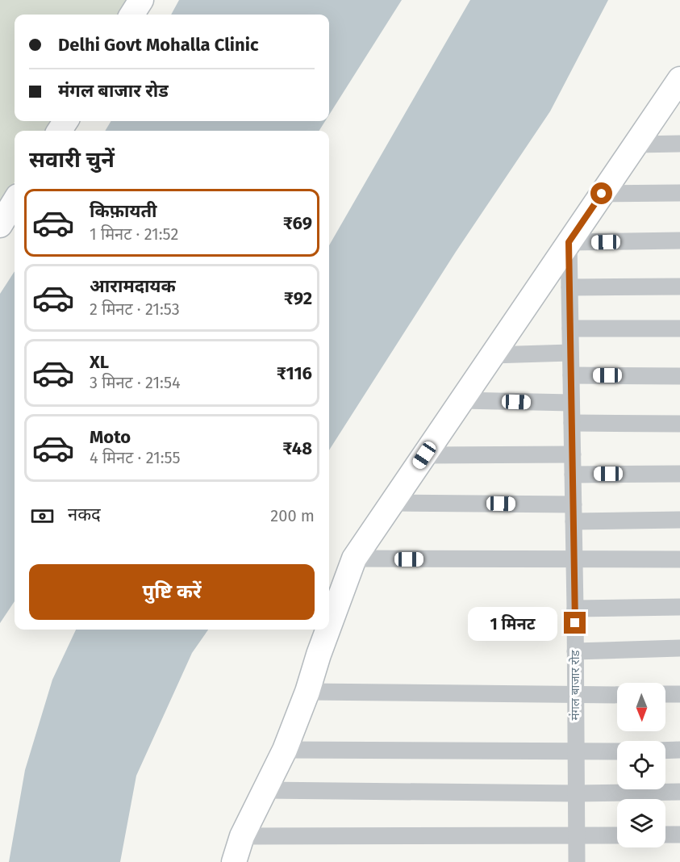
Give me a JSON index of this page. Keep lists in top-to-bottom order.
{
  "streets": {
    "street": ["मंगल बाजार रोड"]
  },
  "north": "bottom",
  "page": {
    "banner": ["Delhi Govt Mohalla Clinic", "मंगल बाजार रोड"],
    "heading": "सवारी चुनें",
    "list": [
      {
        "name": "किफ़ायती",
        "note": "1 मिनट · 21:52",
        "value": "₹69"
      },
      {
        "name": "आरामदायक",
        "note": "2 मिनट · 21:53",
        "value": "₹92"
      },
      {
        "name": "XL",
        "note": "3 मिनट · 21:54",
        "value": "₹116"
      },
      {
        "name": "Moto",
        "note": "4 मिनट · 21:55",
        "value": "₹48"
      }
    ],
    "pay": ["नकद", "200 m"],
    "buttons": "पुष्टि करें",
    "bubble": "1 मिनट"
  }
}
